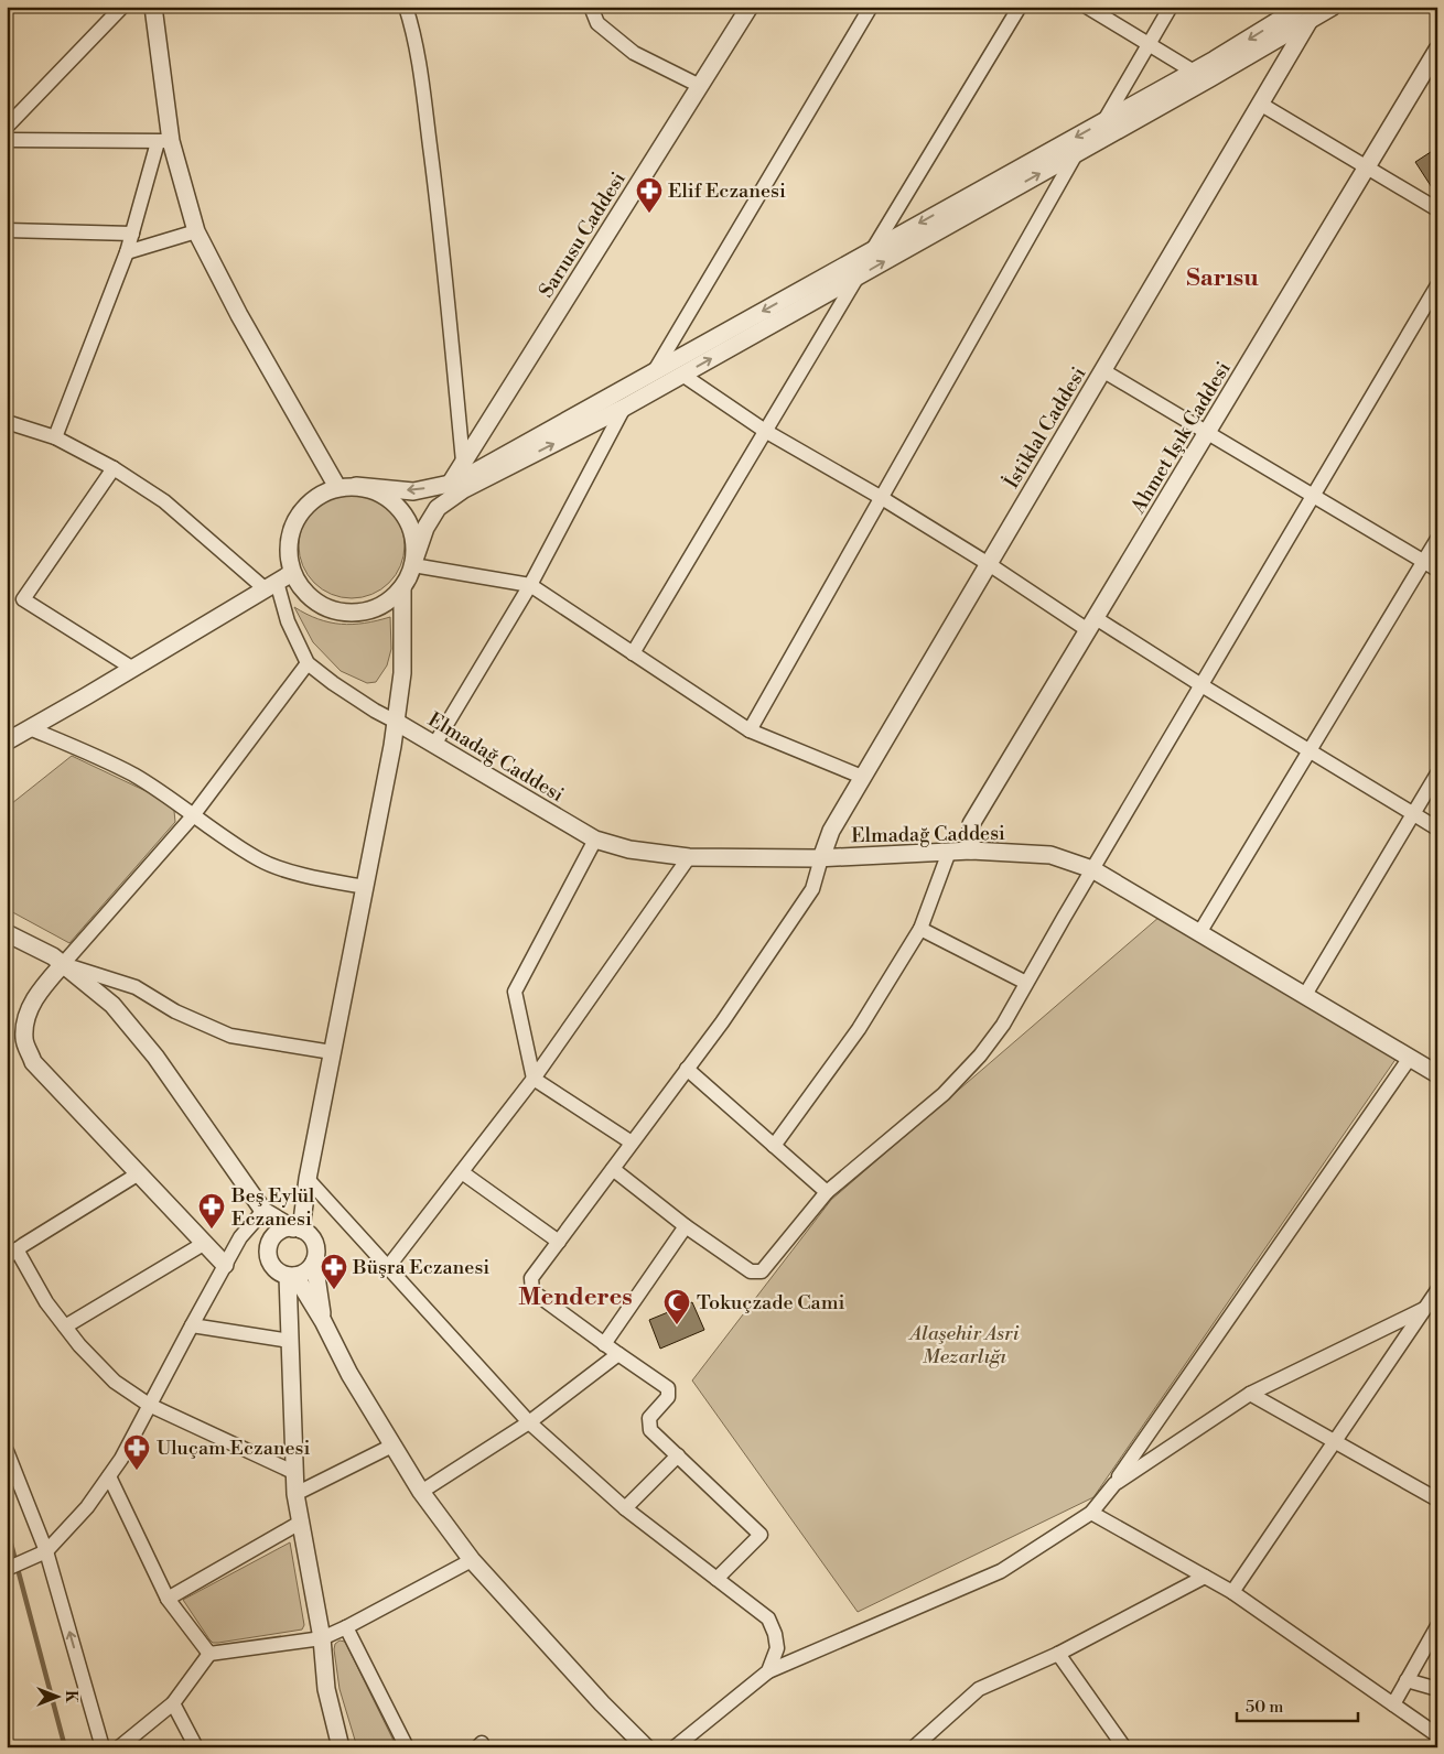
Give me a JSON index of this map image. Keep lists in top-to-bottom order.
{
  "streets": {
    "street": [
      "Sarıusu Caddesi",
      "İstiklal Caddesi",
      "Ahmet Işık Caddesi",
      "Elmadağ Caddesi"
    ]
  },
  "crossings": [
    ["İstiklal Caddesi", "Elmadağ Caddesi"],
    ["Ahmet Işık Caddesi", "Elmadağ Caddesi"]
  ],
  "districts": ["Sarısu", "Menderes"],
  "parks": ["Alaşehir Asri Mezarlığı"],
  "places": {
    "pharmacy": [
      "Elif Eczanesi",
      "Beş Eylül Eczanesi",
      "Büşra Eczanesi",
      "Uluçam Eczanesi"
    ],
    "mosque": ["Tokuçzade Cami"]
  },
  "scale_bar": "50 m",
  "north": "right"
}
